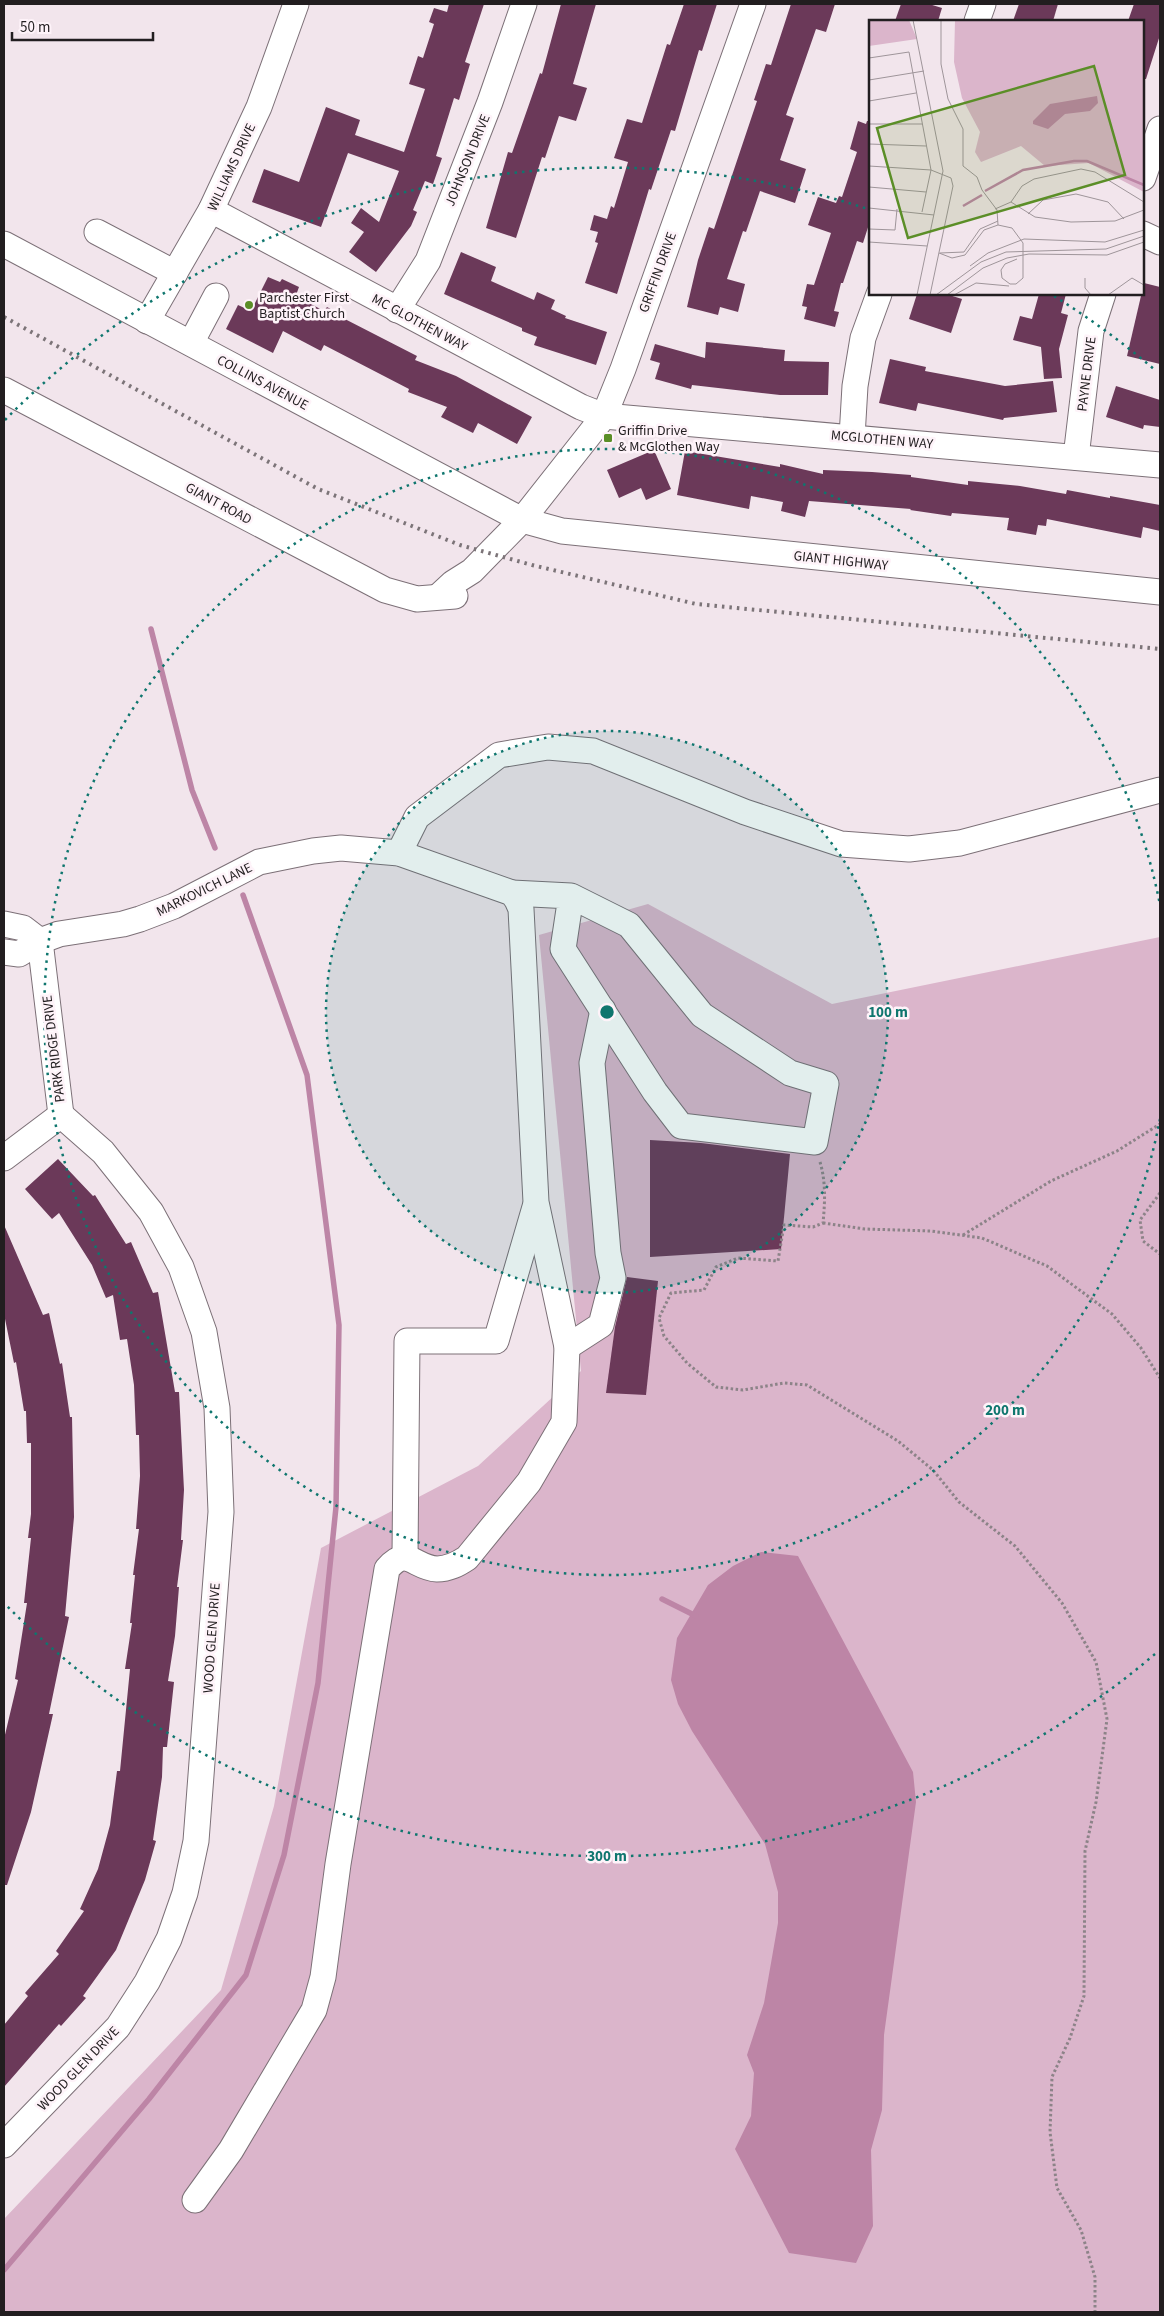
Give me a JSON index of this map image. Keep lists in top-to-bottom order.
{
  "streets": {
    "street": [
      "JOHNSON DRIVE",
      "WILLIAMS DRIVE",
      "GRIFFIN DRIVE",
      "MC GLOTHEN WAY",
      "PAYNE DRIVE",
      "COLLINS AVENUE",
      "MCGLOTHEN WAY",
      "GIANT ROAD",
      "GIANT HIGHWAY",
      "MARKOVICH LANE",
      "PARK RIDGE DRIVE",
      "WOOD GLEN DRIVE"
    ]
  },
  "crossings": [
    ["JOHNSON DRIVE", "MC GLOTHEN WAY"],
    ["WILLIAMS DRIVE", "MC GLOTHEN WAY"],
    ["WILLIAMS DRIVE", "COLLINS AVENUE"],
    ["GRIFFIN DRIVE", "MC GLOTHEN WAY"],
    ["GRIFFIN DRIVE", "COLLINS AVENUE"],
    ["GRIFFIN DRIVE", "MCGLOTHEN WAY"],
    ["GRIFFIN DRIVE", "GIANT ROAD"],
    ["GRIFFIN DRIVE", "GIANT HIGHWAY"],
    ["MC GLOTHEN WAY", "MCGLOTHEN WAY"],
    ["PAYNE DRIVE", "MCGLOTHEN WAY"],
    ["COLLINS AVENUE", "GIANT ROAD"],
    ["COLLINS AVENUE", "GIANT HIGHWAY"],
    ["GIANT ROAD", "GIANT HIGHWAY"],
    ["MARKOVICH LANE", "PARK RIDGE DRIVE"],
    ["PARK RIDGE DRIVE", "WOOD GLEN DRIVE"]
  ],
  "places": {
    "other": ["Parchester First Baptist Church"],
    "transit": ["Griffin Drive & McGlothen Way"]
  },
  "scale_bar": "50 m",
  "rings": ["100 m", "200 m", "300 m"]
}
